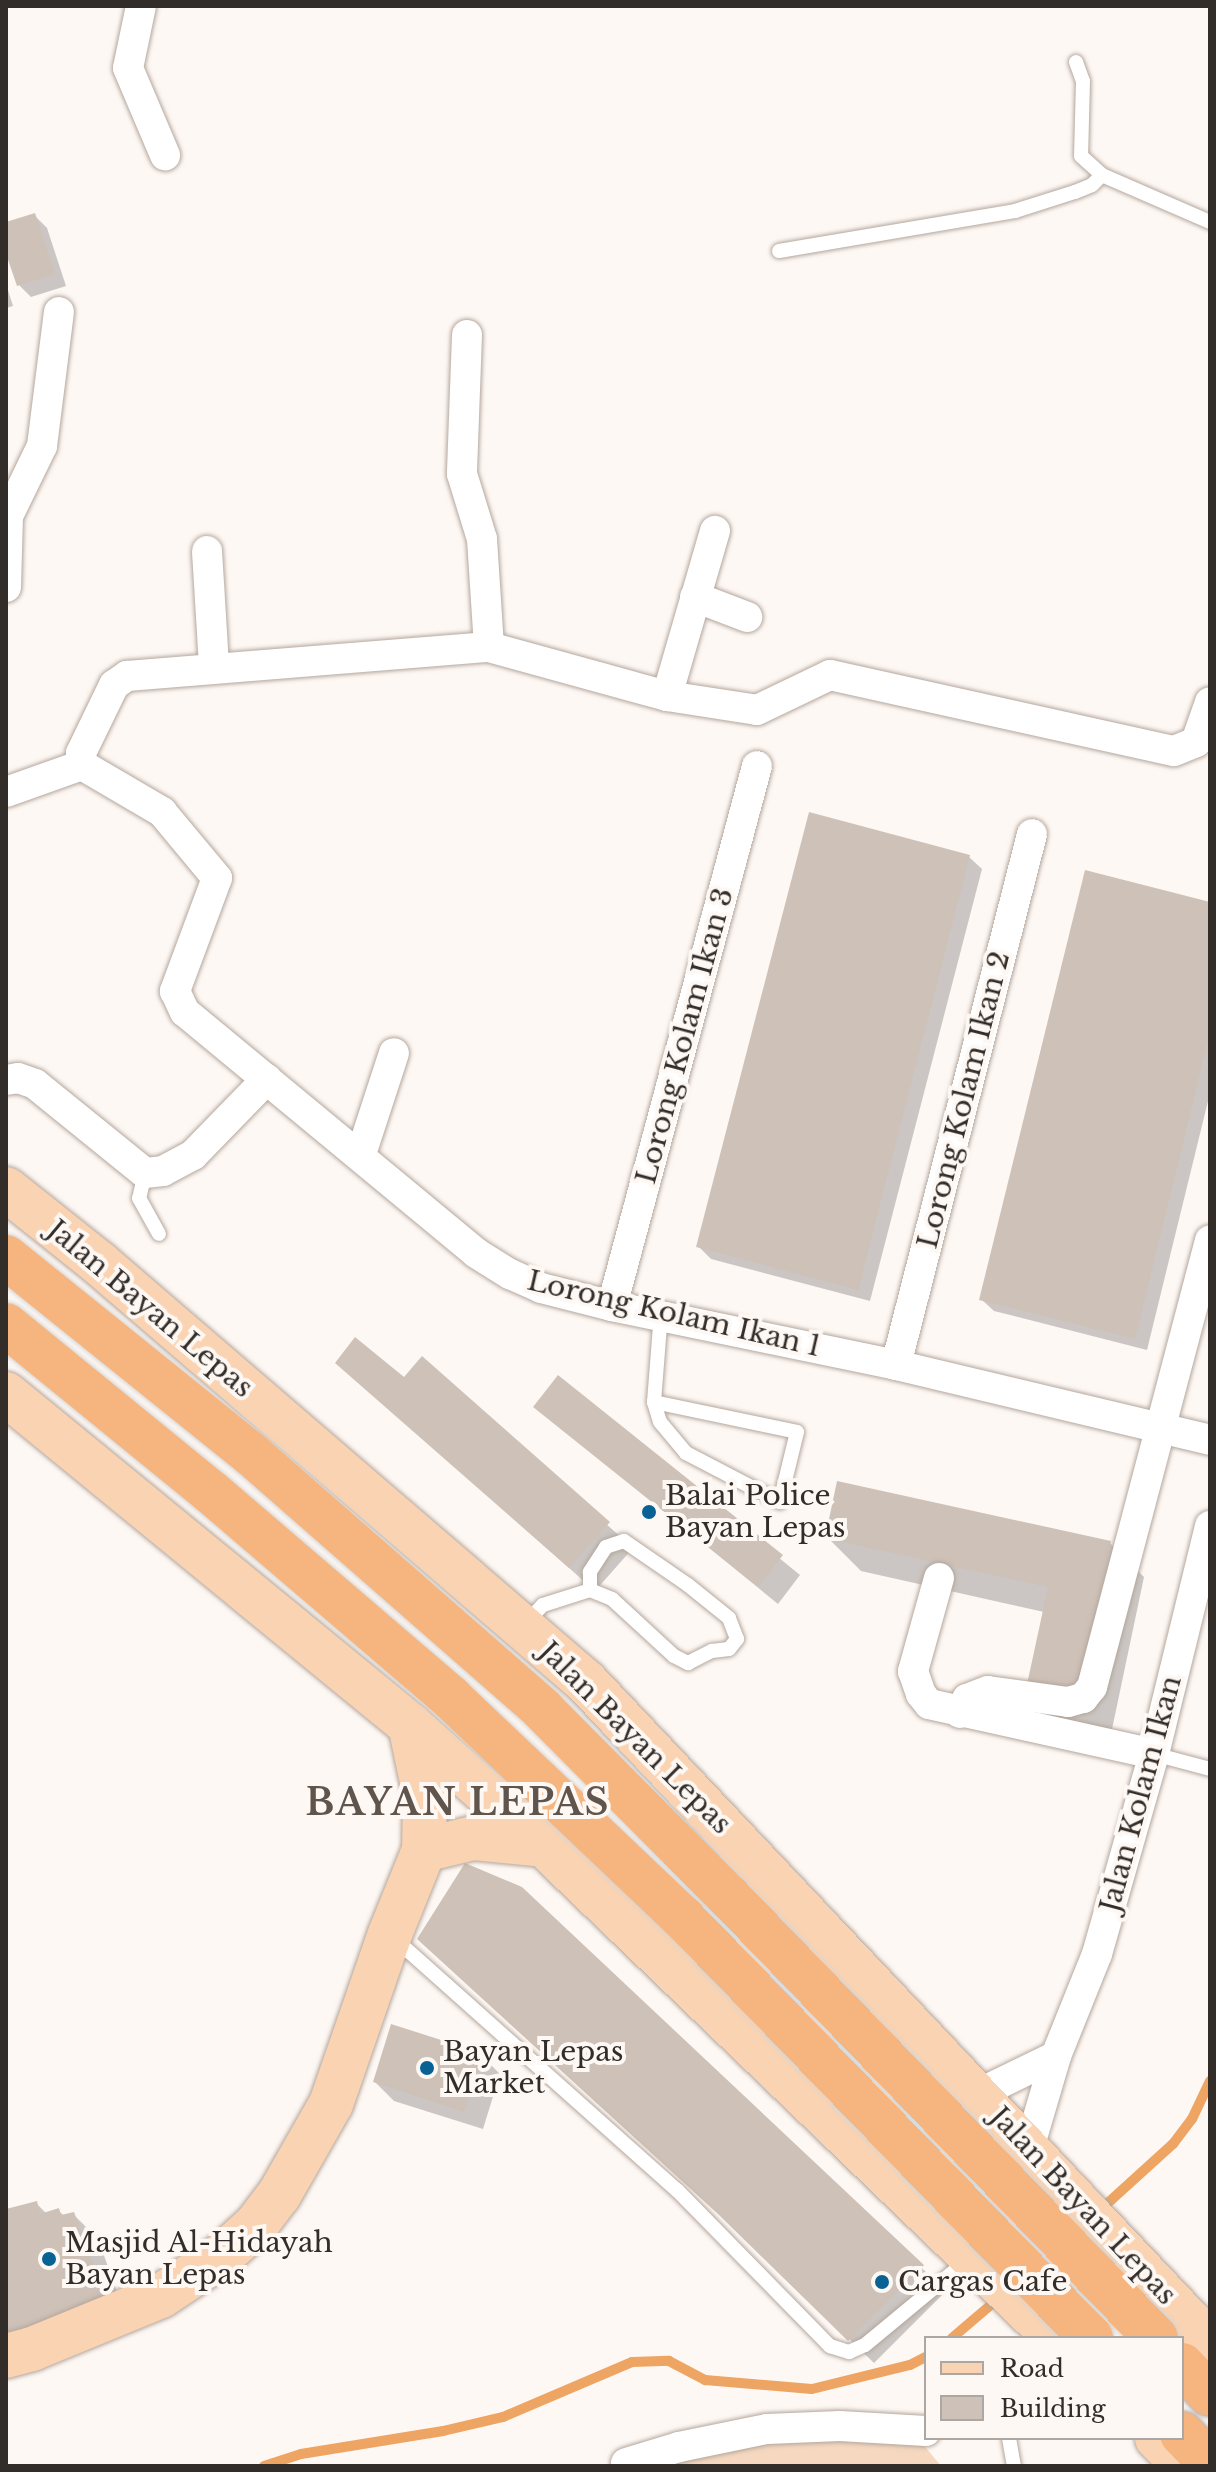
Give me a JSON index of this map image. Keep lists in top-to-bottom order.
{
  "streets": {
    "highway": ["Jalan Bayan Lepas"],
    "street": [
      "Lorong Kolam Ikan 3",
      "Lorong Kolam Ikan 2",
      "Lorong Kolam Ikan 1",
      "Jalan Kolam Ikan"
    ]
  },
  "crossings": [
    ["Lorong Kolam Ikan 3", "Lorong Kolam Ikan 1"],
    ["Lorong Kolam Ikan 2", "Lorong Kolam Ikan 1"],
    ["Jalan Bayan Lepas", "Jalan Kolam Ikan"]
  ],
  "districts": ["BAYAN LEPAS"],
  "places": [
    "Balai Police Bayan Lepas",
    "Bayan Lepas Market",
    "Masjid Al-Hidayah Bayan Lepas",
    "Cargas Cafe"
  ],
  "legend": ["Road", "Building"]
}
